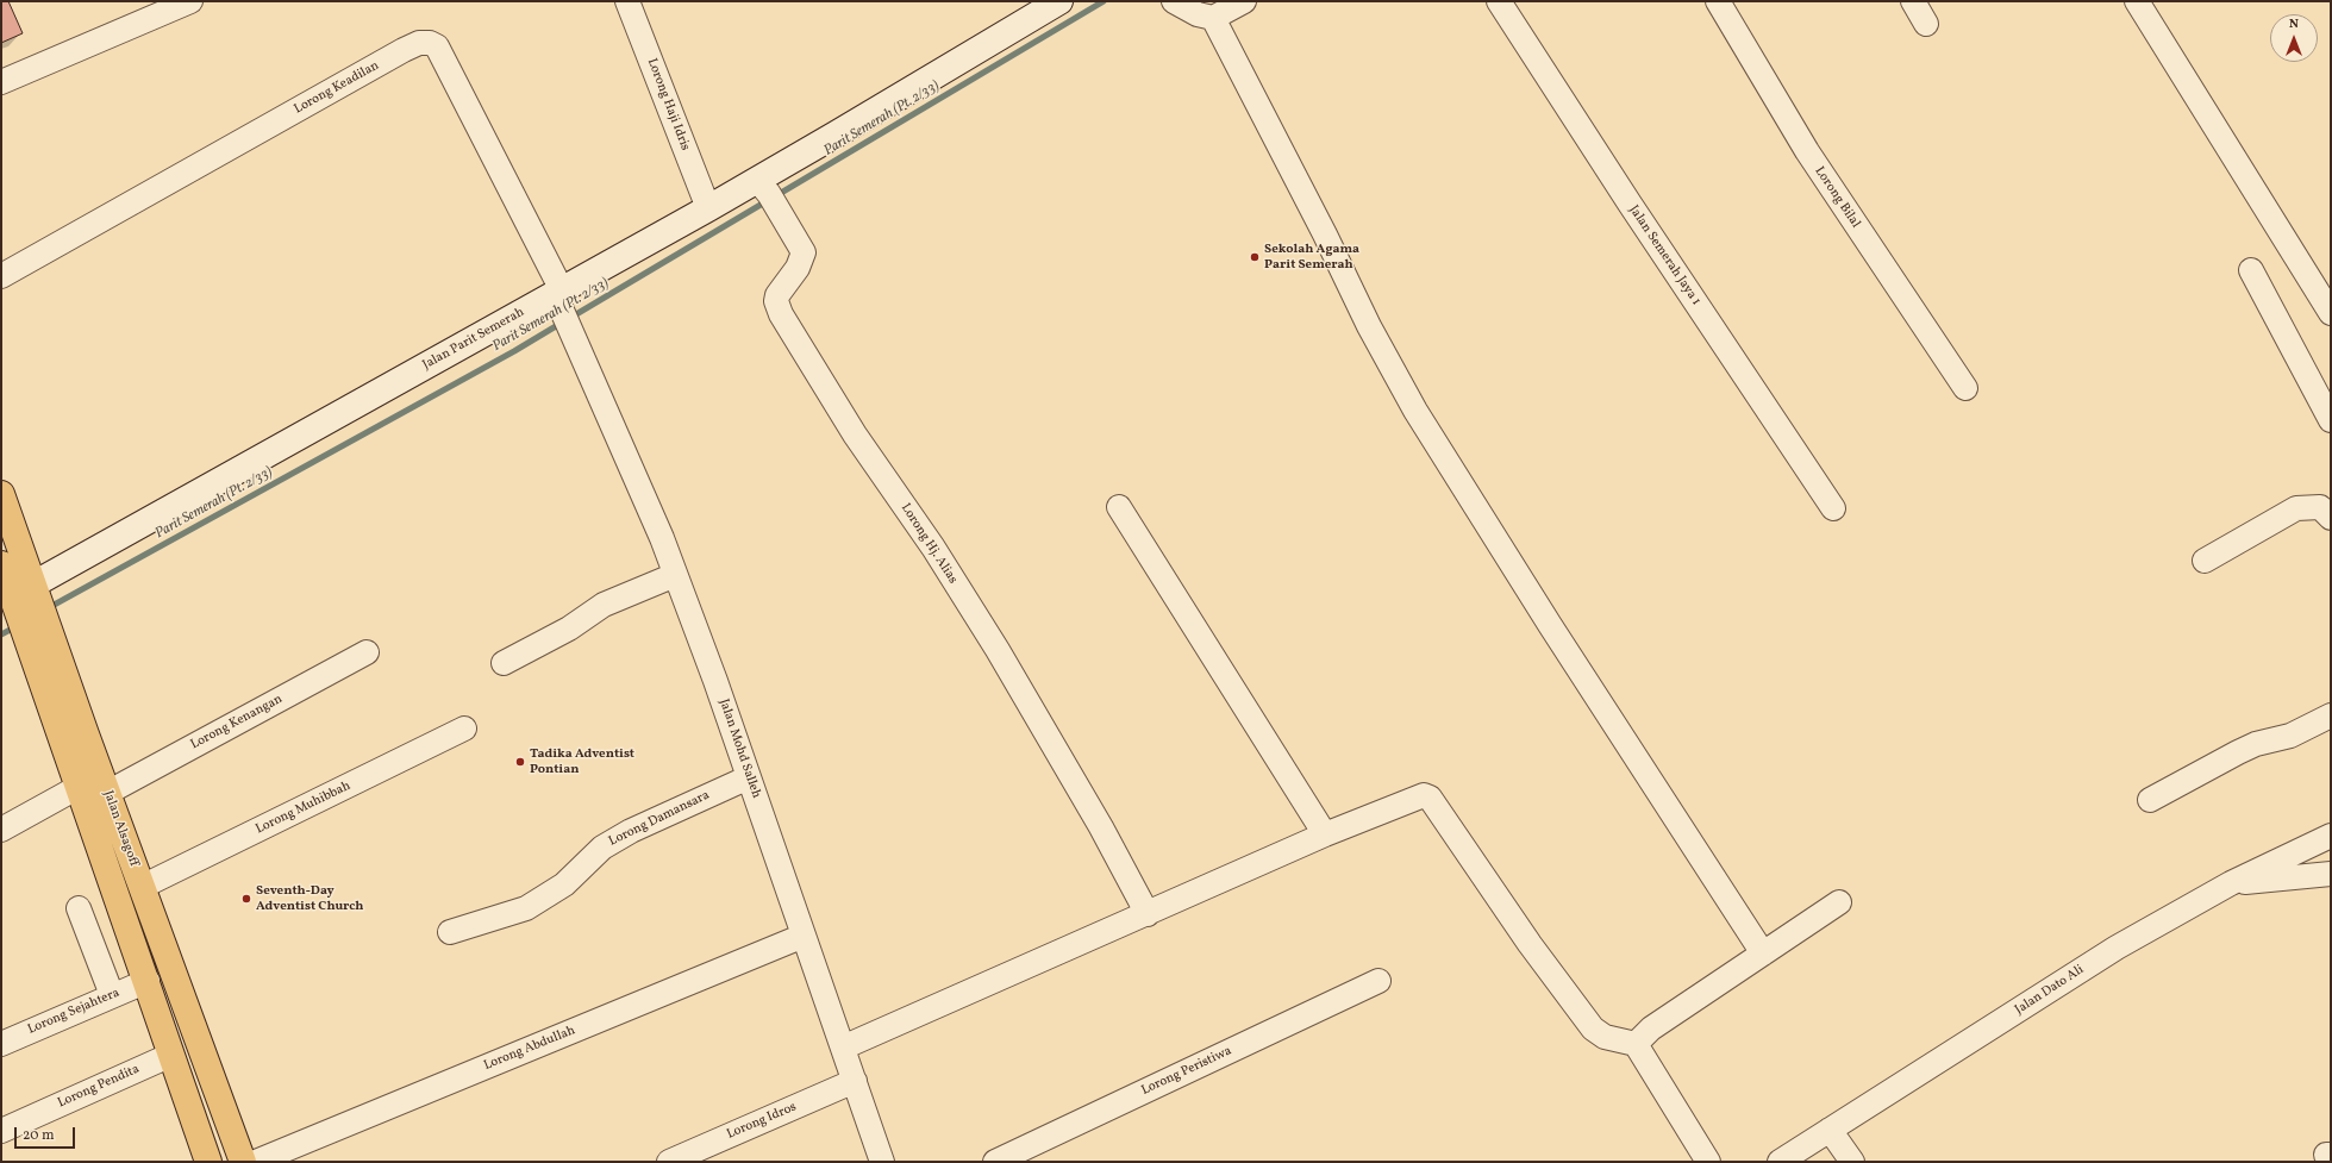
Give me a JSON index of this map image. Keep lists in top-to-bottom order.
{
  "streets": {
    "highway": ["Jalan Alsagoff"],
    "main road": ["Jalan Parit Semerah"],
    "street": [
      "Lorong Keadilan",
      "Lorong Haji Idris",
      "Lorong Bilal",
      "Jalan Semerah Jaya 1",
      "Lorong Hj. Alias",
      "Lorong Kenangan",
      "Jalan Mohd Salleh",
      "Lorong Muhibbah",
      "Lorong Damansara",
      "Jalan Dato Ali",
      "Lorong Sejahtera",
      "Lorong Abdullah",
      "Lorong Peristiwa",
      "Lorong Pendita",
      "Lorong Idros"
    ]
  },
  "crossings": [
    ["Lorong Keadilan", "Jalan Parit Semerah"],
    ["Lorong Keadilan", "Jalan Mohd Salleh"],
    ["Lorong Haji Idris", "Jalan Parit Semerah"],
    ["Jalan Parit Semerah", "Lorong Hj. Alias"],
    ["Jalan Parit Semerah", "Jalan Alsagoff"],
    ["Lorong Kenangan", "Jalan Alsagoff"],
    ["Jalan Mohd Salleh", "Lorong Damansara"],
    ["Jalan Mohd Salleh", "Lorong Abdullah"],
    ["Jalan Mohd Salleh", "Lorong Idros"],
    ["Lorong Muhibbah", "Jalan Alsagoff"],
    ["Jalan Alsagoff", "Lorong Sejahtera"],
    ["Jalan Alsagoff", "Lorong Pendita"]
  ],
  "water": ["Parit Semerah (Pt. 2/33)"],
  "places": ["Sekolah Agama Parit Semerah", "Tadika Adventist Pontian", "Seventh-Day Adventist Church"],
  "scale_bar": "20 m",
  "north": "top"
}
